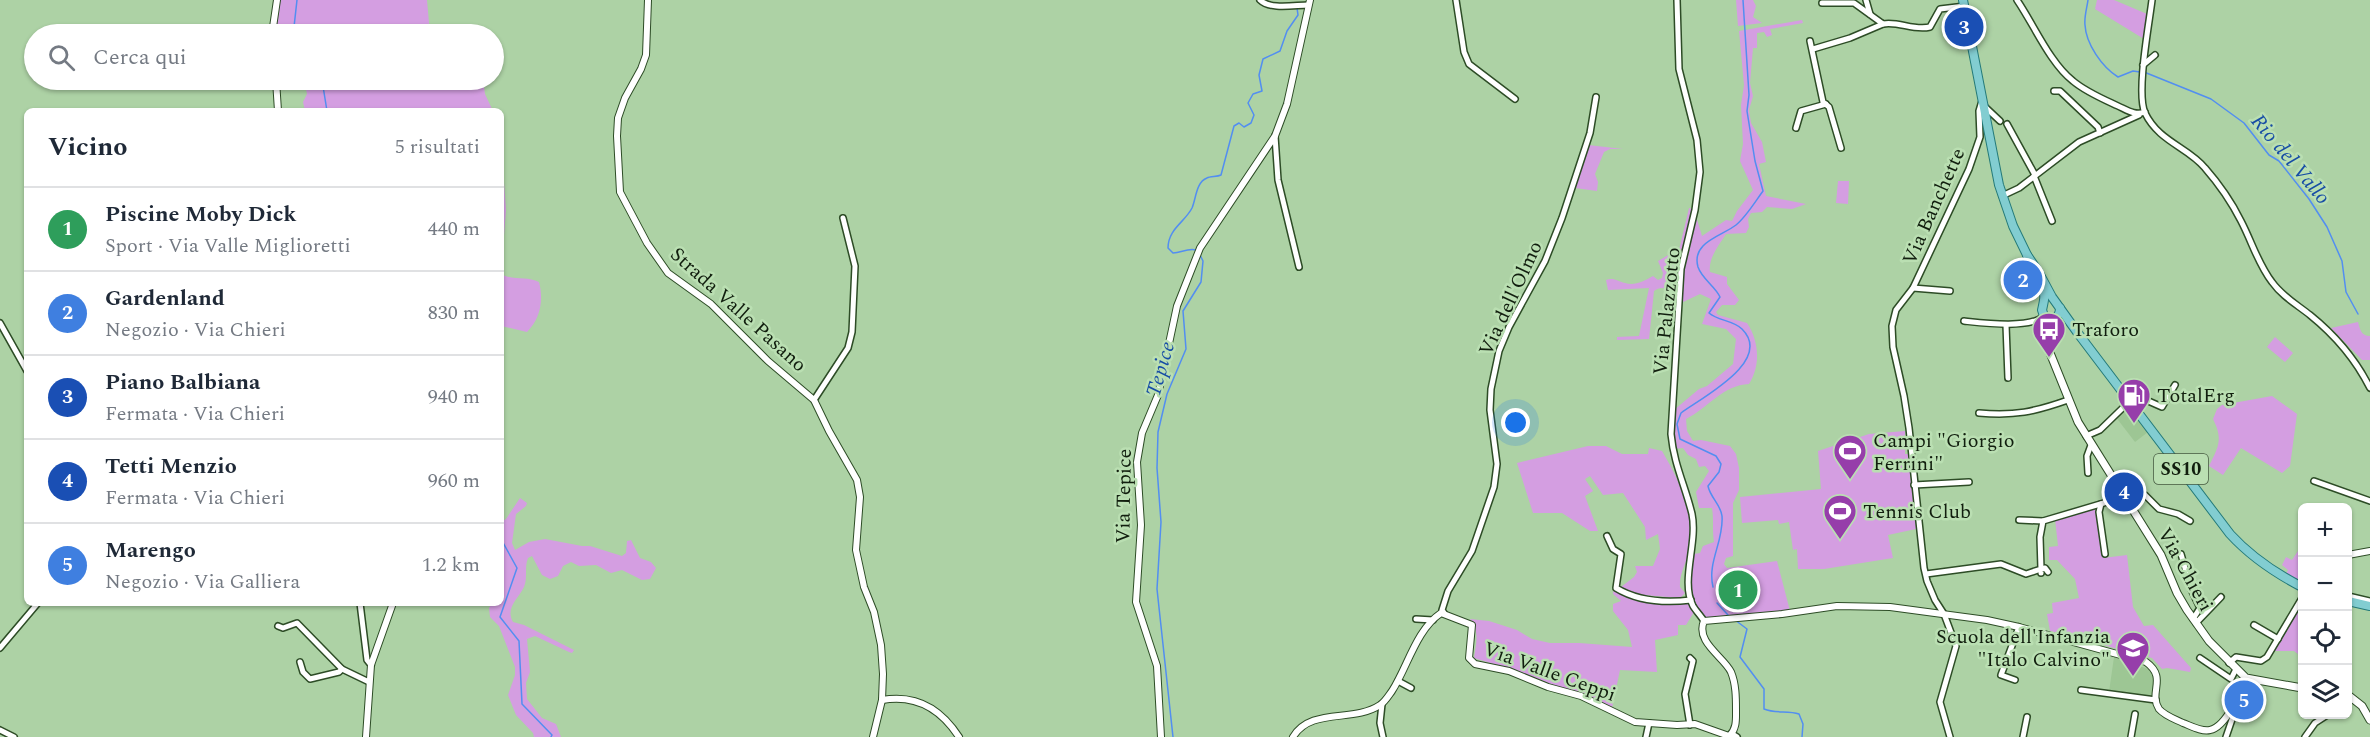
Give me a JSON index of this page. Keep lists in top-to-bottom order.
{
  "streets": {
    "main road": ["SS10", "Via Chieri"],
    "street": [
      "Via Banchette",
      "Via dell'Olmo",
      "Strada Valle Pasano",
      "Via Palazzotto",
      "Via Tepice",
      "Via Valle Ceppi"
    ]
  },
  "crossings": [
    ["Via Banchette", "Via Chieri"],
    ["Via dell'Olmo", "Via Valle Ceppi"],
    ["SS10", "Via Chieri"]
  ],
  "water": ["Rio del Vallo", "Tepice"],
  "places": {
    "bus stop": ["Traforo"],
    "fuel station": ["TotalErg"],
    "sports": ["Campi \"Giorgio Ferrini\"", "Tennis Club"],
    "school or university": ["Scuola dell'Infanzia \"Italo Calvino\""]
  },
  "page": {
    "pins": [
      "3",
      "2",
      "4",
      "1",
      "5"
    ],
    "search": "Cerca qui",
    "heading": ["Vicino", "5 risultati"],
    "list": [
      {
        "mark": "1",
        "name": "Piscine Moby Dick",
        "note": "Sport · Via Valle Miglioretti",
        "value": "440 m"
      },
      {
        "mark": "2",
        "name": "Gardenland",
        "note": "Negozio · Via Chieri",
        "value": "830 m"
      },
      {
        "mark": "3",
        "name": "Piano Balbiana",
        "note": "Fermata · Via Chieri",
        "value": "940 m"
      },
      {
        "mark": "4",
        "name": "Tetti Menzio",
        "note": "Fermata · Via Chieri",
        "value": "960 m"
      },
      {
        "mark": "5",
        "name": "Marengo",
        "note": "Negozio · Via Galliera",
        "value": "1.2 km"
      }
    ],
    "map_buttons": ["+", "−"]
  }
}
